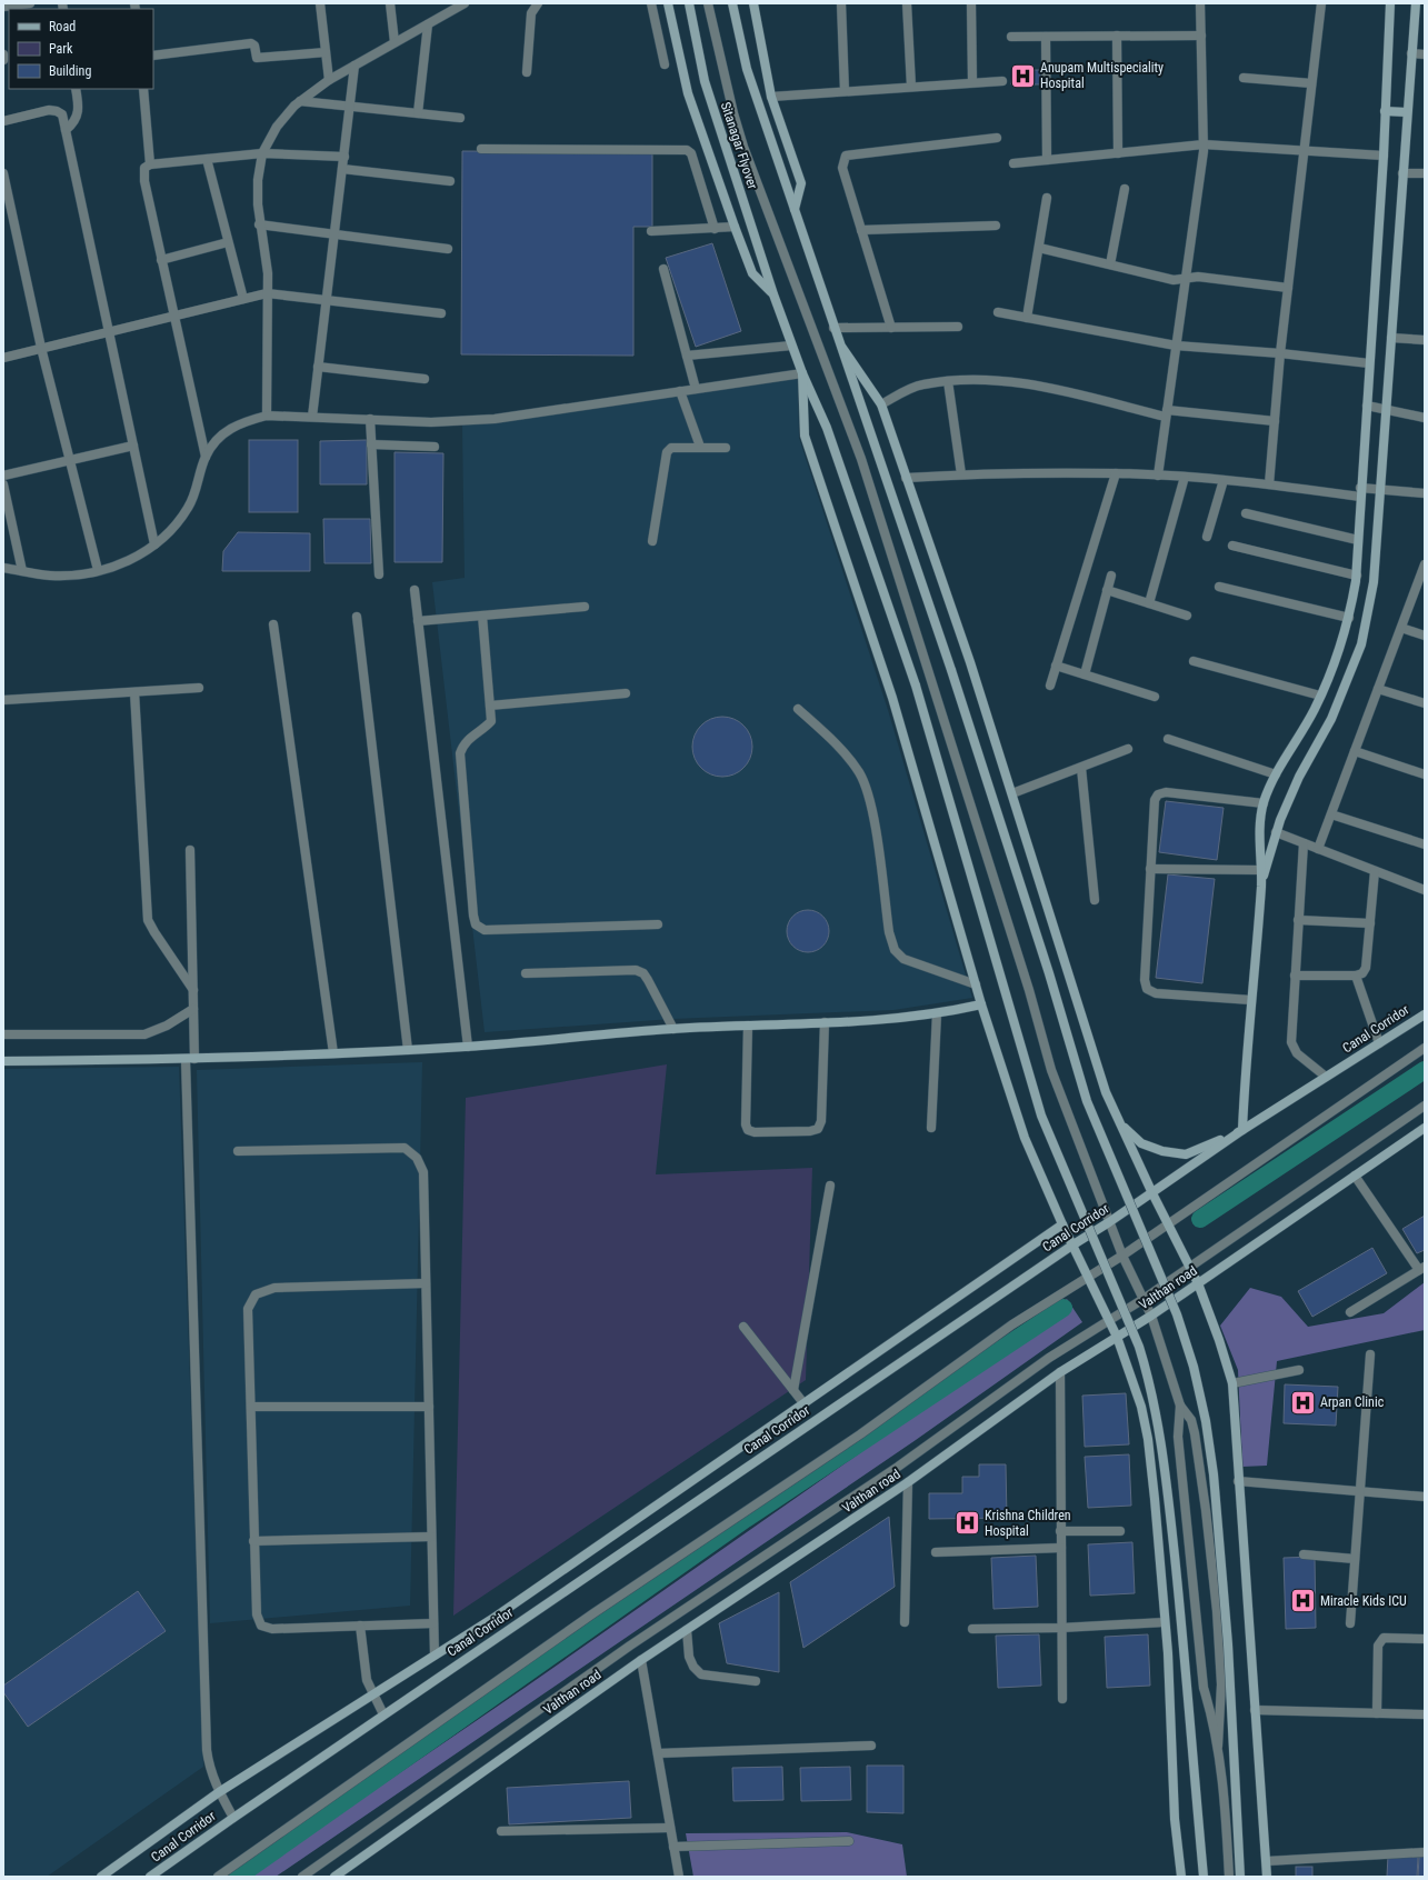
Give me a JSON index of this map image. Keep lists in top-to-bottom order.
{
  "streets": {
    "main road": ["Sitanagar Flyover", "Canal Corridor", "Valthan road"]
  },
  "places": {
    "hospital": [
      "Anupam Multispeciality Hospital",
      "Arpan Clinic",
      "Krishna Children Hospital",
      "Miracle Kids ICU"
    ]
  },
  "legend": ["Road", "Park", "Building"]
}
